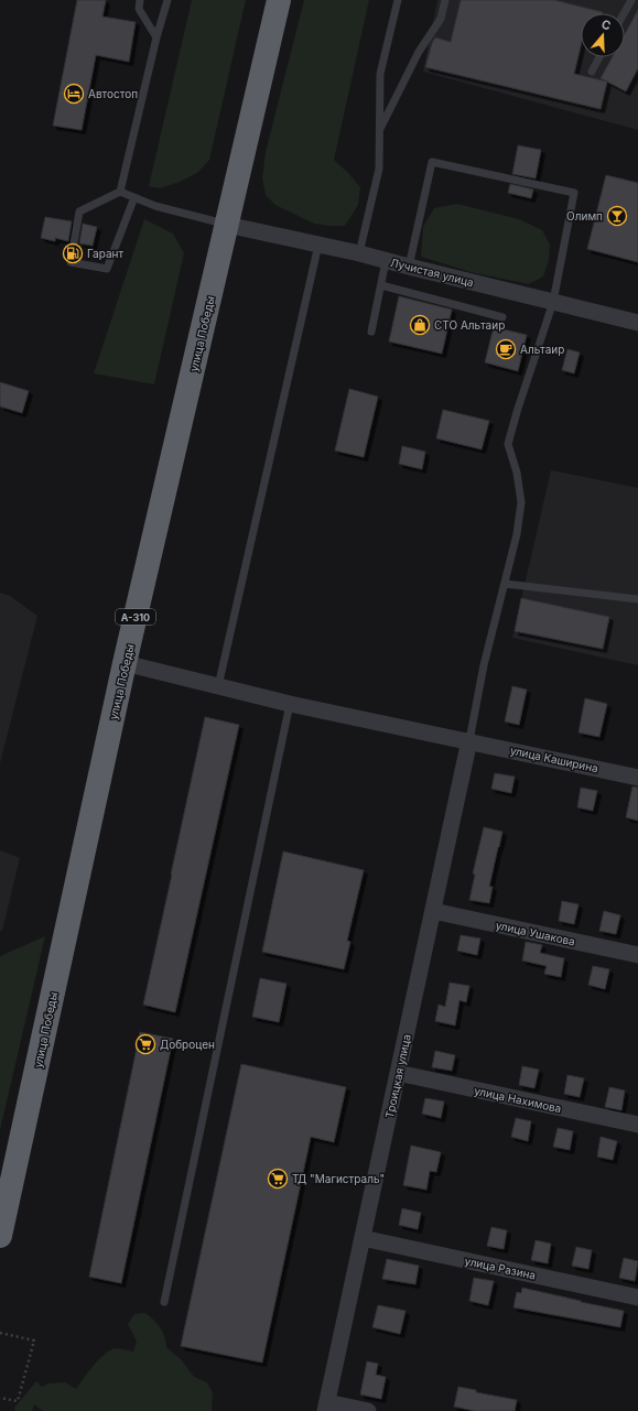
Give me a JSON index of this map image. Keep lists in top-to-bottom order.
{
  "streets": {
    "highway": ["улица Победы", "А-310"],
    "street": [
      "Лучистая улица",
      "улица Каширина",
      "улица Ушакова",
      "Троицкая улица",
      "улица Нахимова",
      "улица Разина"
    ]
  },
  "crossings": [
    ["Лучистая улица", "улица Победы"],
    ["улица Победы", "улица Каширина"],
    ["улица Каширина", "Троицкая улица"],
    ["улица Ушакова", "Троицкая улица"],
    ["Троицкая улица", "улица Нахимова"],
    ["Троицкая улица", "улица Разина"]
  ],
  "places": {
    "hotel": ["Автостоп"],
    "bar": ["Олимп"],
    "fuel station": ["Гарант"],
    "shop": ["СТО Альтаир"],
    "cafe": ["Альтаир"],
    "supermarket": ["Доброцен", "ТД \"Магистраль\""]
  },
  "north": "top"
}
